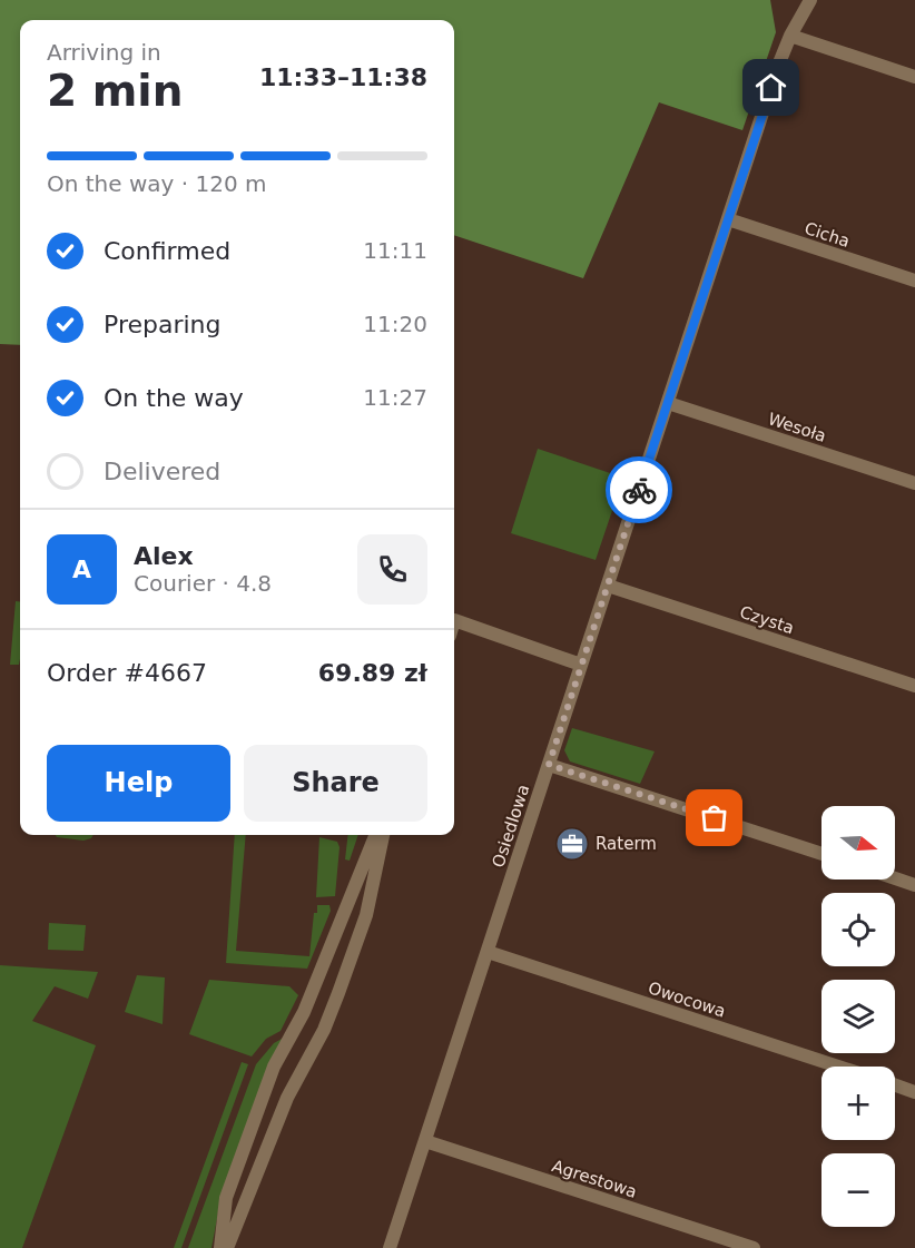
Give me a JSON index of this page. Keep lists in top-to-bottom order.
{
  "streets": {
    "street": [
      "Cicha",
      "Wesoła",
      "Czysta",
      "Osiedlowa",
      "Owocowa",
      "Agrestowa"
    ]
  },
  "crossings": [
    ["Cicha", "Osiedlowa"],
    ["Wesoła", "Osiedlowa"],
    ["Czysta", "Osiedlowa"],
    ["Osiedlowa", "Owocowa"],
    ["Osiedlowa", "Agrestowa"]
  ],
  "places": {
    "office": ["Raterm"]
  },
  "north": "right",
  "page": {
    "heading": ["2 min", "Arriving in", "11:33–11:38"],
    "panel": [
      "Alex",
      "Courier · 4.8",
      "Order #4667",
      "69.89 zł"
    ],
    "bar": "On the way · 120 m",
    "list": [
      ["Confirmed", "11:11"],
      ["Preparing", "11:20"],
      ["On the way", "11:27"],
      "Delivered"
    ],
    "round": "A",
    "buttons": ["Help", "Share"],
    "map_buttons": ["+", "−"]
  }
}
